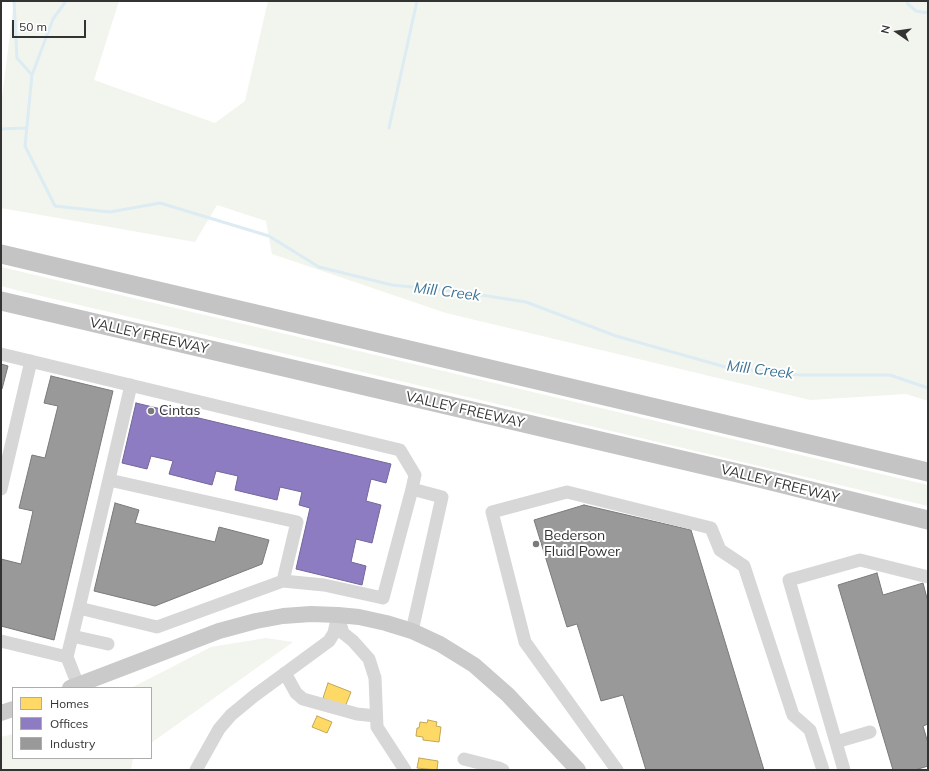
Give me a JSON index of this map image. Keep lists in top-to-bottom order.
{
  "streets": {
    "highway": ["VALLEY FREEWAY"]
  },
  "water": ["Mill Creek"],
  "places": ["Cintas", "Bederson Fluid Power"],
  "legend": ["Homes", "Offices", "Industry"],
  "scale_bar": "50 m",
  "north": "left"
}
